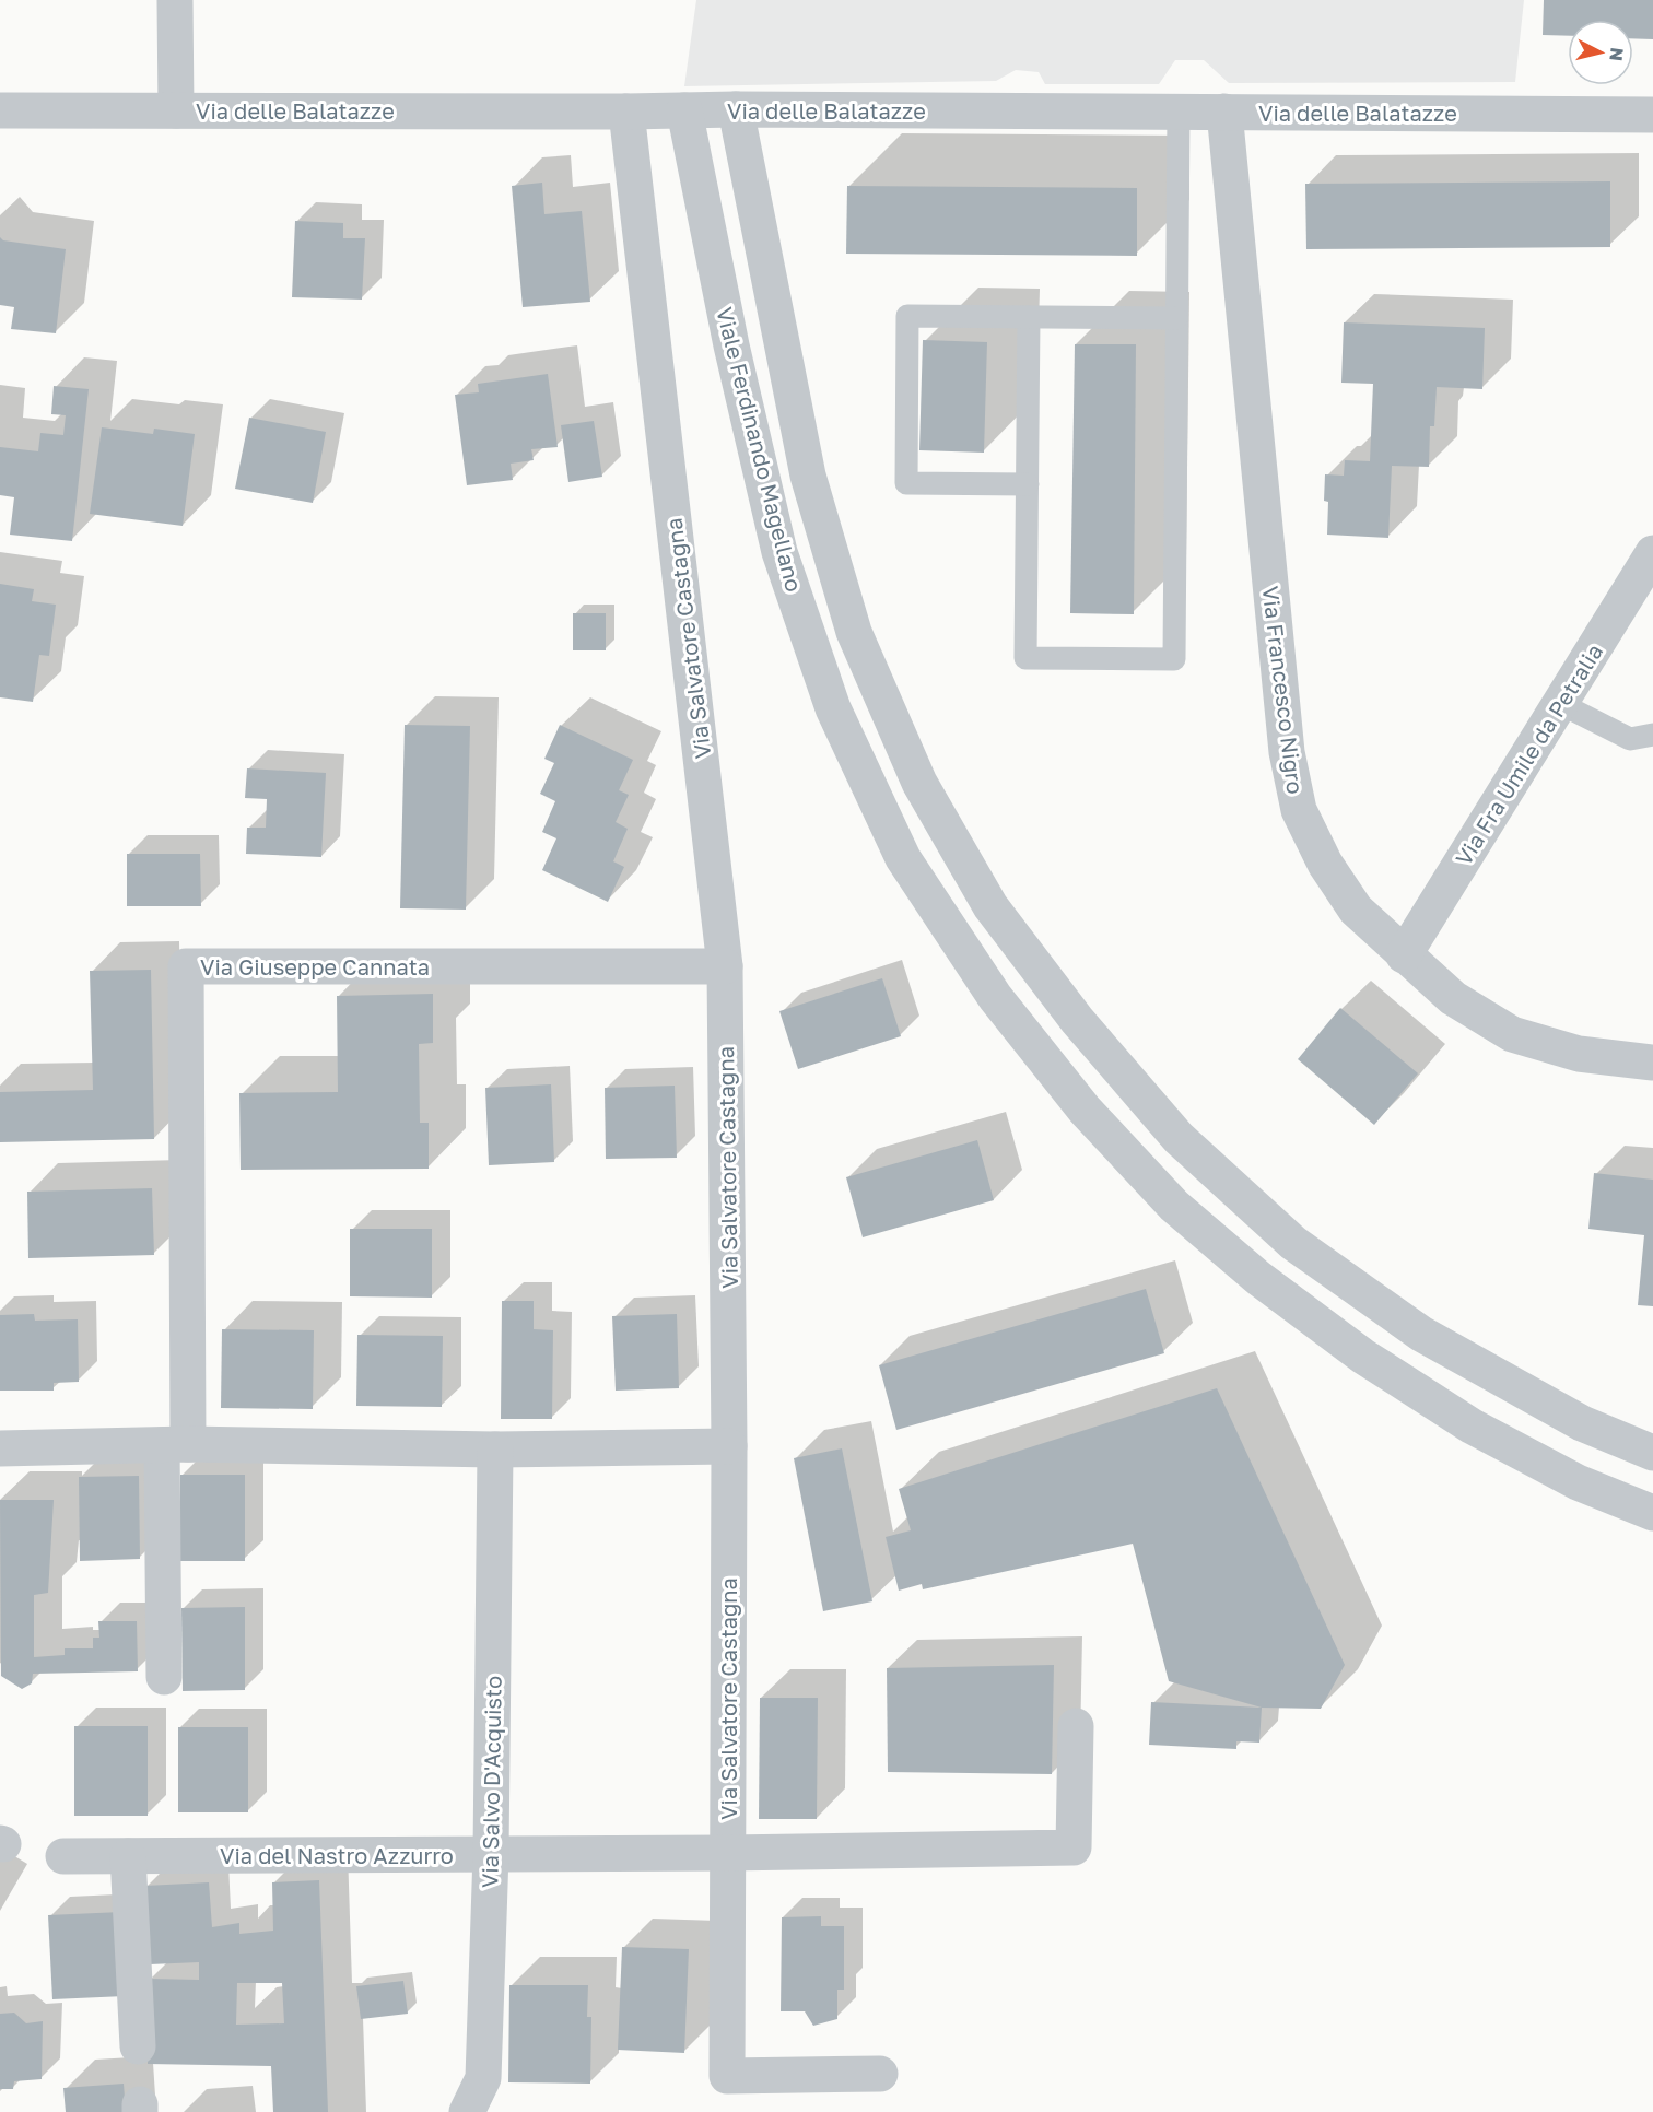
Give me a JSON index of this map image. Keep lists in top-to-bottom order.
{
  "streets": {
    "street": [
      "Via delle Balatazze",
      "Viale Ferdinando Magellano",
      "Via Salvatore Castagna",
      "Via Francesco Nigro",
      "Via Fra Umile da Petralia",
      "Via Giuseppe Cannata",
      "Via Salvo D'Acquisto",
      "Via del Nastro Azzurro"
    ]
  },
  "crossings": [
    ["Via delle Balatazze", "Viale Ferdinando Magellano"],
    ["Via delle Balatazze", "Via Salvatore Castagna"],
    ["Via delle Balatazze", "Via Francesco Nigro"],
    ["Via Salvatore Castagna", "Via Giuseppe Cannata"],
    ["Via Salvatore Castagna", "Via del Nastro Azzurro"],
    ["Via Francesco Nigro", "Via Fra Umile da Petralia"],
    ["Via Salvo D'Acquisto", "Via del Nastro Azzurro"]
  ],
  "north": "right"
}
